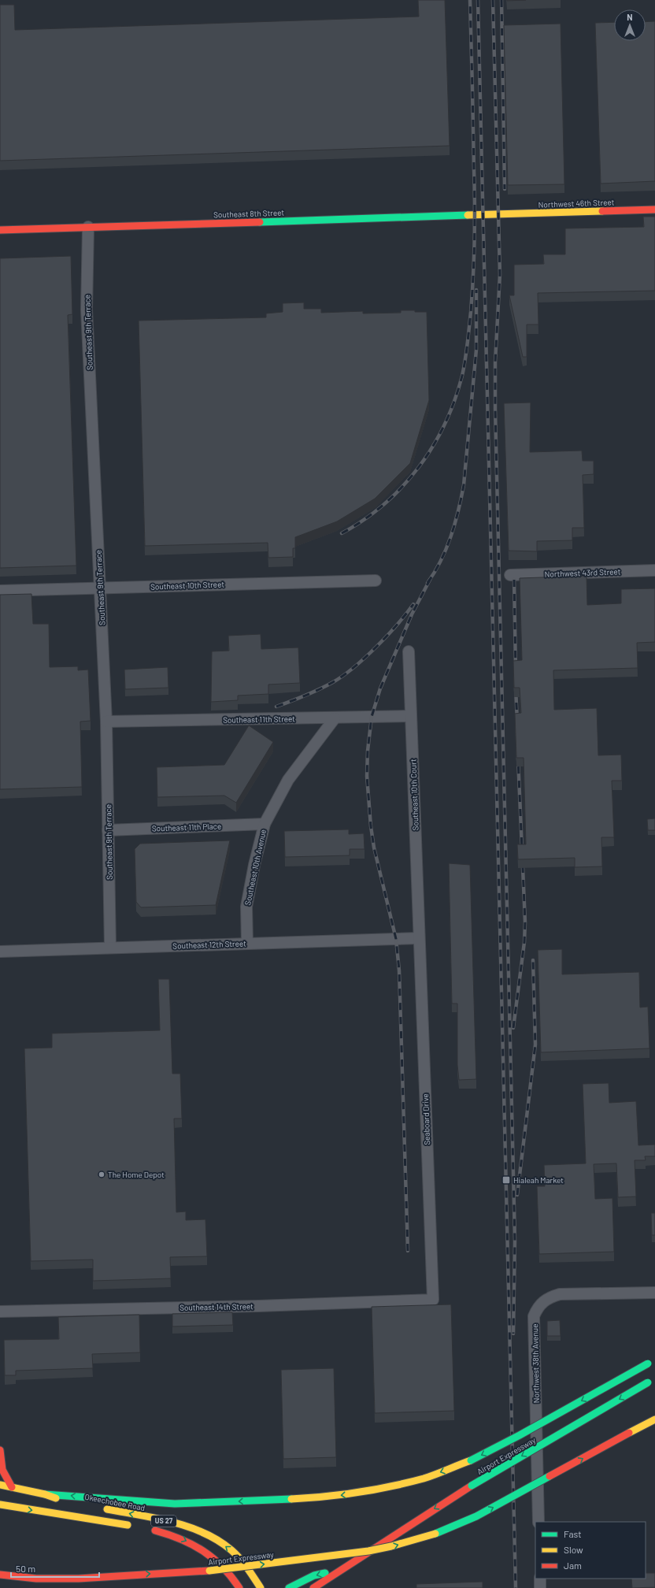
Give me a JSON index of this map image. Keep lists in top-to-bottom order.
{
  "streets": {
    "main road": [
      "Northwest 46th Street",
      "Southeast 8th Street",
      "Airport Expressway",
      "Okeechobee Road",
      "US 27"
    ],
    "street": [
      "Southeast 9th Terrace",
      "Northwest 43rd Street",
      "Southeast 10th Street",
      "Southeast 11th Street",
      "Southeast 10th Court",
      "Southeast 11th Place",
      "Southeast 10th Avenue",
      "Southeast 12th Street",
      "Seaboard Drive",
      "Southeast 14th Street",
      "Northwest 38th Avenue"
    ]
  },
  "crossings": [
    ["Northwest 46th Street", "Southeast 8th Street"],
    ["Southeast 8th Street", "Southeast 9th Terrace"],
    ["Southeast 9th Terrace", "Southeast 10th Street"],
    ["Southeast 9th Terrace", "Southeast 11th Street"],
    ["Southeast 9th Terrace", "Southeast 11th Place"],
    ["Southeast 9th Terrace", "Southeast 12th Street"],
    ["Southeast 11th Street", "Southeast 10th Court"],
    ["Southeast 11th Street", "Southeast 10th Avenue"],
    ["Southeast 10th Court", "Southeast 12th Street"],
    ["Southeast 10th Court", "Seaboard Drive"],
    ["Southeast 11th Place", "Southeast 10th Avenue"],
    ["Southeast 10th Avenue", "Southeast 12th Street"],
    ["Southeast 12th Street", "Seaboard Drive"],
    ["Seaboard Drive", "Southeast 14th Street"]
  ],
  "places": {
    "other": ["The Home Depot"],
    "transit": ["Hialeah Market"]
  },
  "legend": ["Fast", "Slow", "Jam"],
  "scale_bar": "50 m",
  "north": "top"
}
